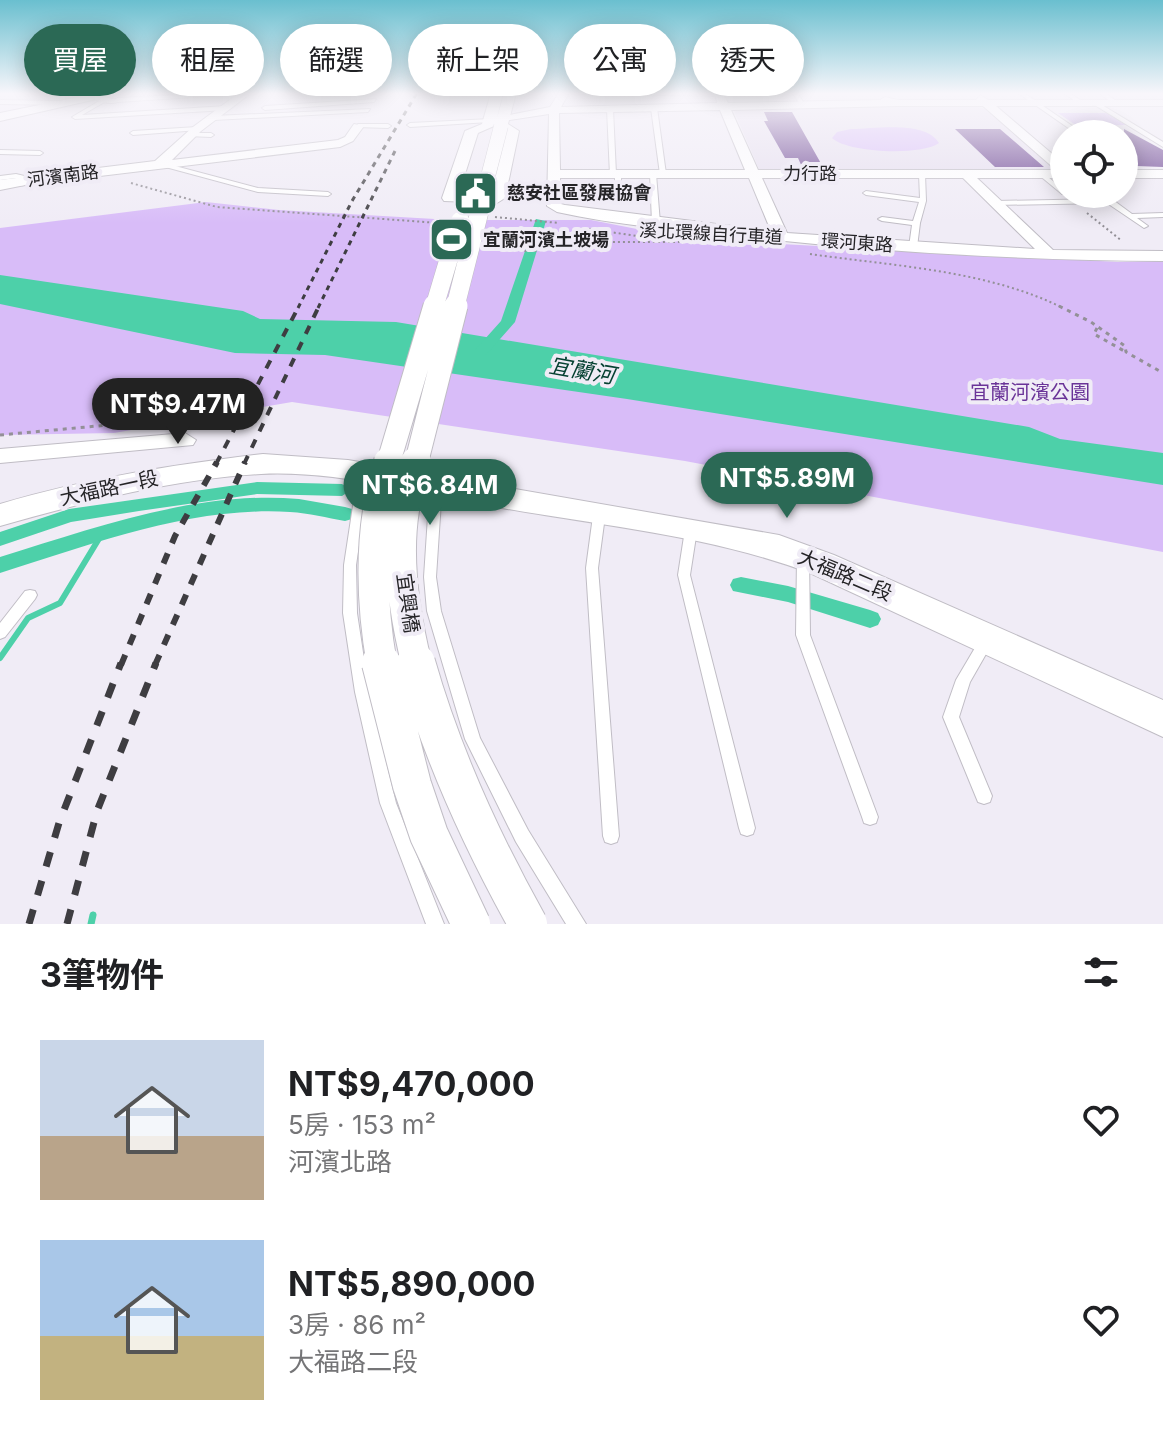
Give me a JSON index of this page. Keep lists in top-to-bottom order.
{
  "streets": {
    "main road": ["大福路一段", "大福路二段"],
    "street": [
      "力行路",
      "河濱南路",
      "環河東路",
      "宜興橋"
    ],
    "path": ["溪北環線自行車道"]
  },
  "crossings": [
    ["力行路", "環河東路"],
    ["大福路一段", "大福路二段"]
  ],
  "water": ["宜蘭河"],
  "parks": ["宜蘭河濱公園"],
  "places": {
    "public building": ["慈安社區發展協會"],
    "sports": ["宜蘭河濱土坡場"]
  },
  "page": {
    "chip": [
      "買屋",
      "租屋",
      "篩選",
      "新上架",
      "公寓",
      "透天"
    ],
    "price": ["NT$9.47M", "NT$5.89M", "NT$6.84M"],
    "heading": "3筆物件",
    "list": [
      {
        "name": "NT$9,470,000",
        "note": "5房 · 153 m² · 河濱北路"
      },
      {
        "name": "NT$5,890,000",
        "note": "3房 · 86 m² · 大福路二段"
      }
    ]
  }
}
